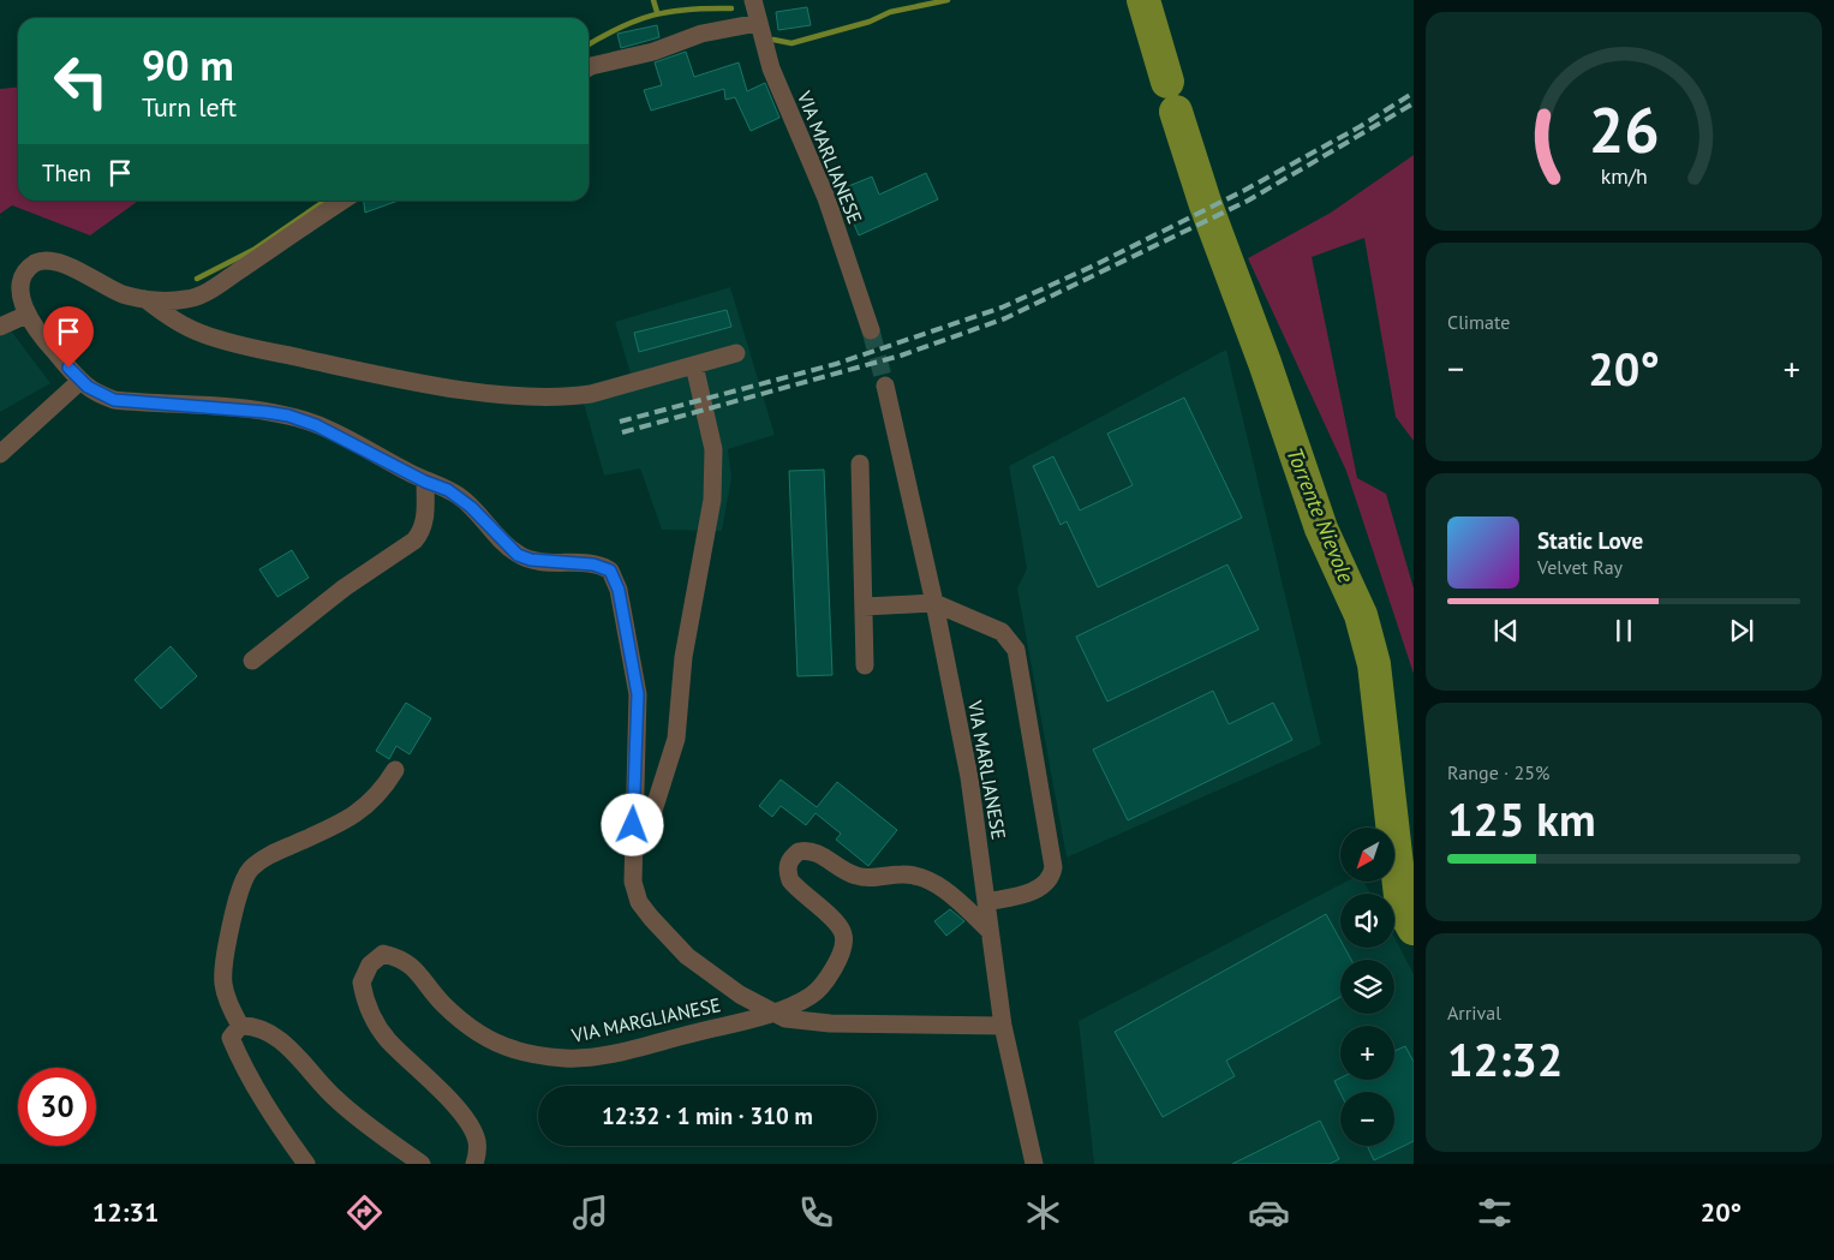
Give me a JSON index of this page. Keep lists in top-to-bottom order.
{
  "streets": {
    "street": ["VIA MARLIANESE", "VIA MARGLIANESE"]
  },
  "crossings": [
    ["VIA MARLIANESE", "VIA MARGLIANESE"]
  ],
  "water": ["Torrente Nievole"],
  "north": "bottom left",
  "page": {
    "turn": ["90 m", "Turn left"],
    "then": "Then",
    "tile": [
      "Climate",
      ["Range · 25%", "125 km"],
      ["Arrival", "12:32"]
    ],
    "heat": ["−", "20°", "+"],
    "song": ["Static Love", "Velvet Ray"],
    "map_buttons": ["+", "−"],
    "limit": "30",
    "trip": "12:32 · 1 min · 310 m",
    "tabs": ["12:31", "20°"],
    "gauge": ["26", "km/h"]
  }
}
